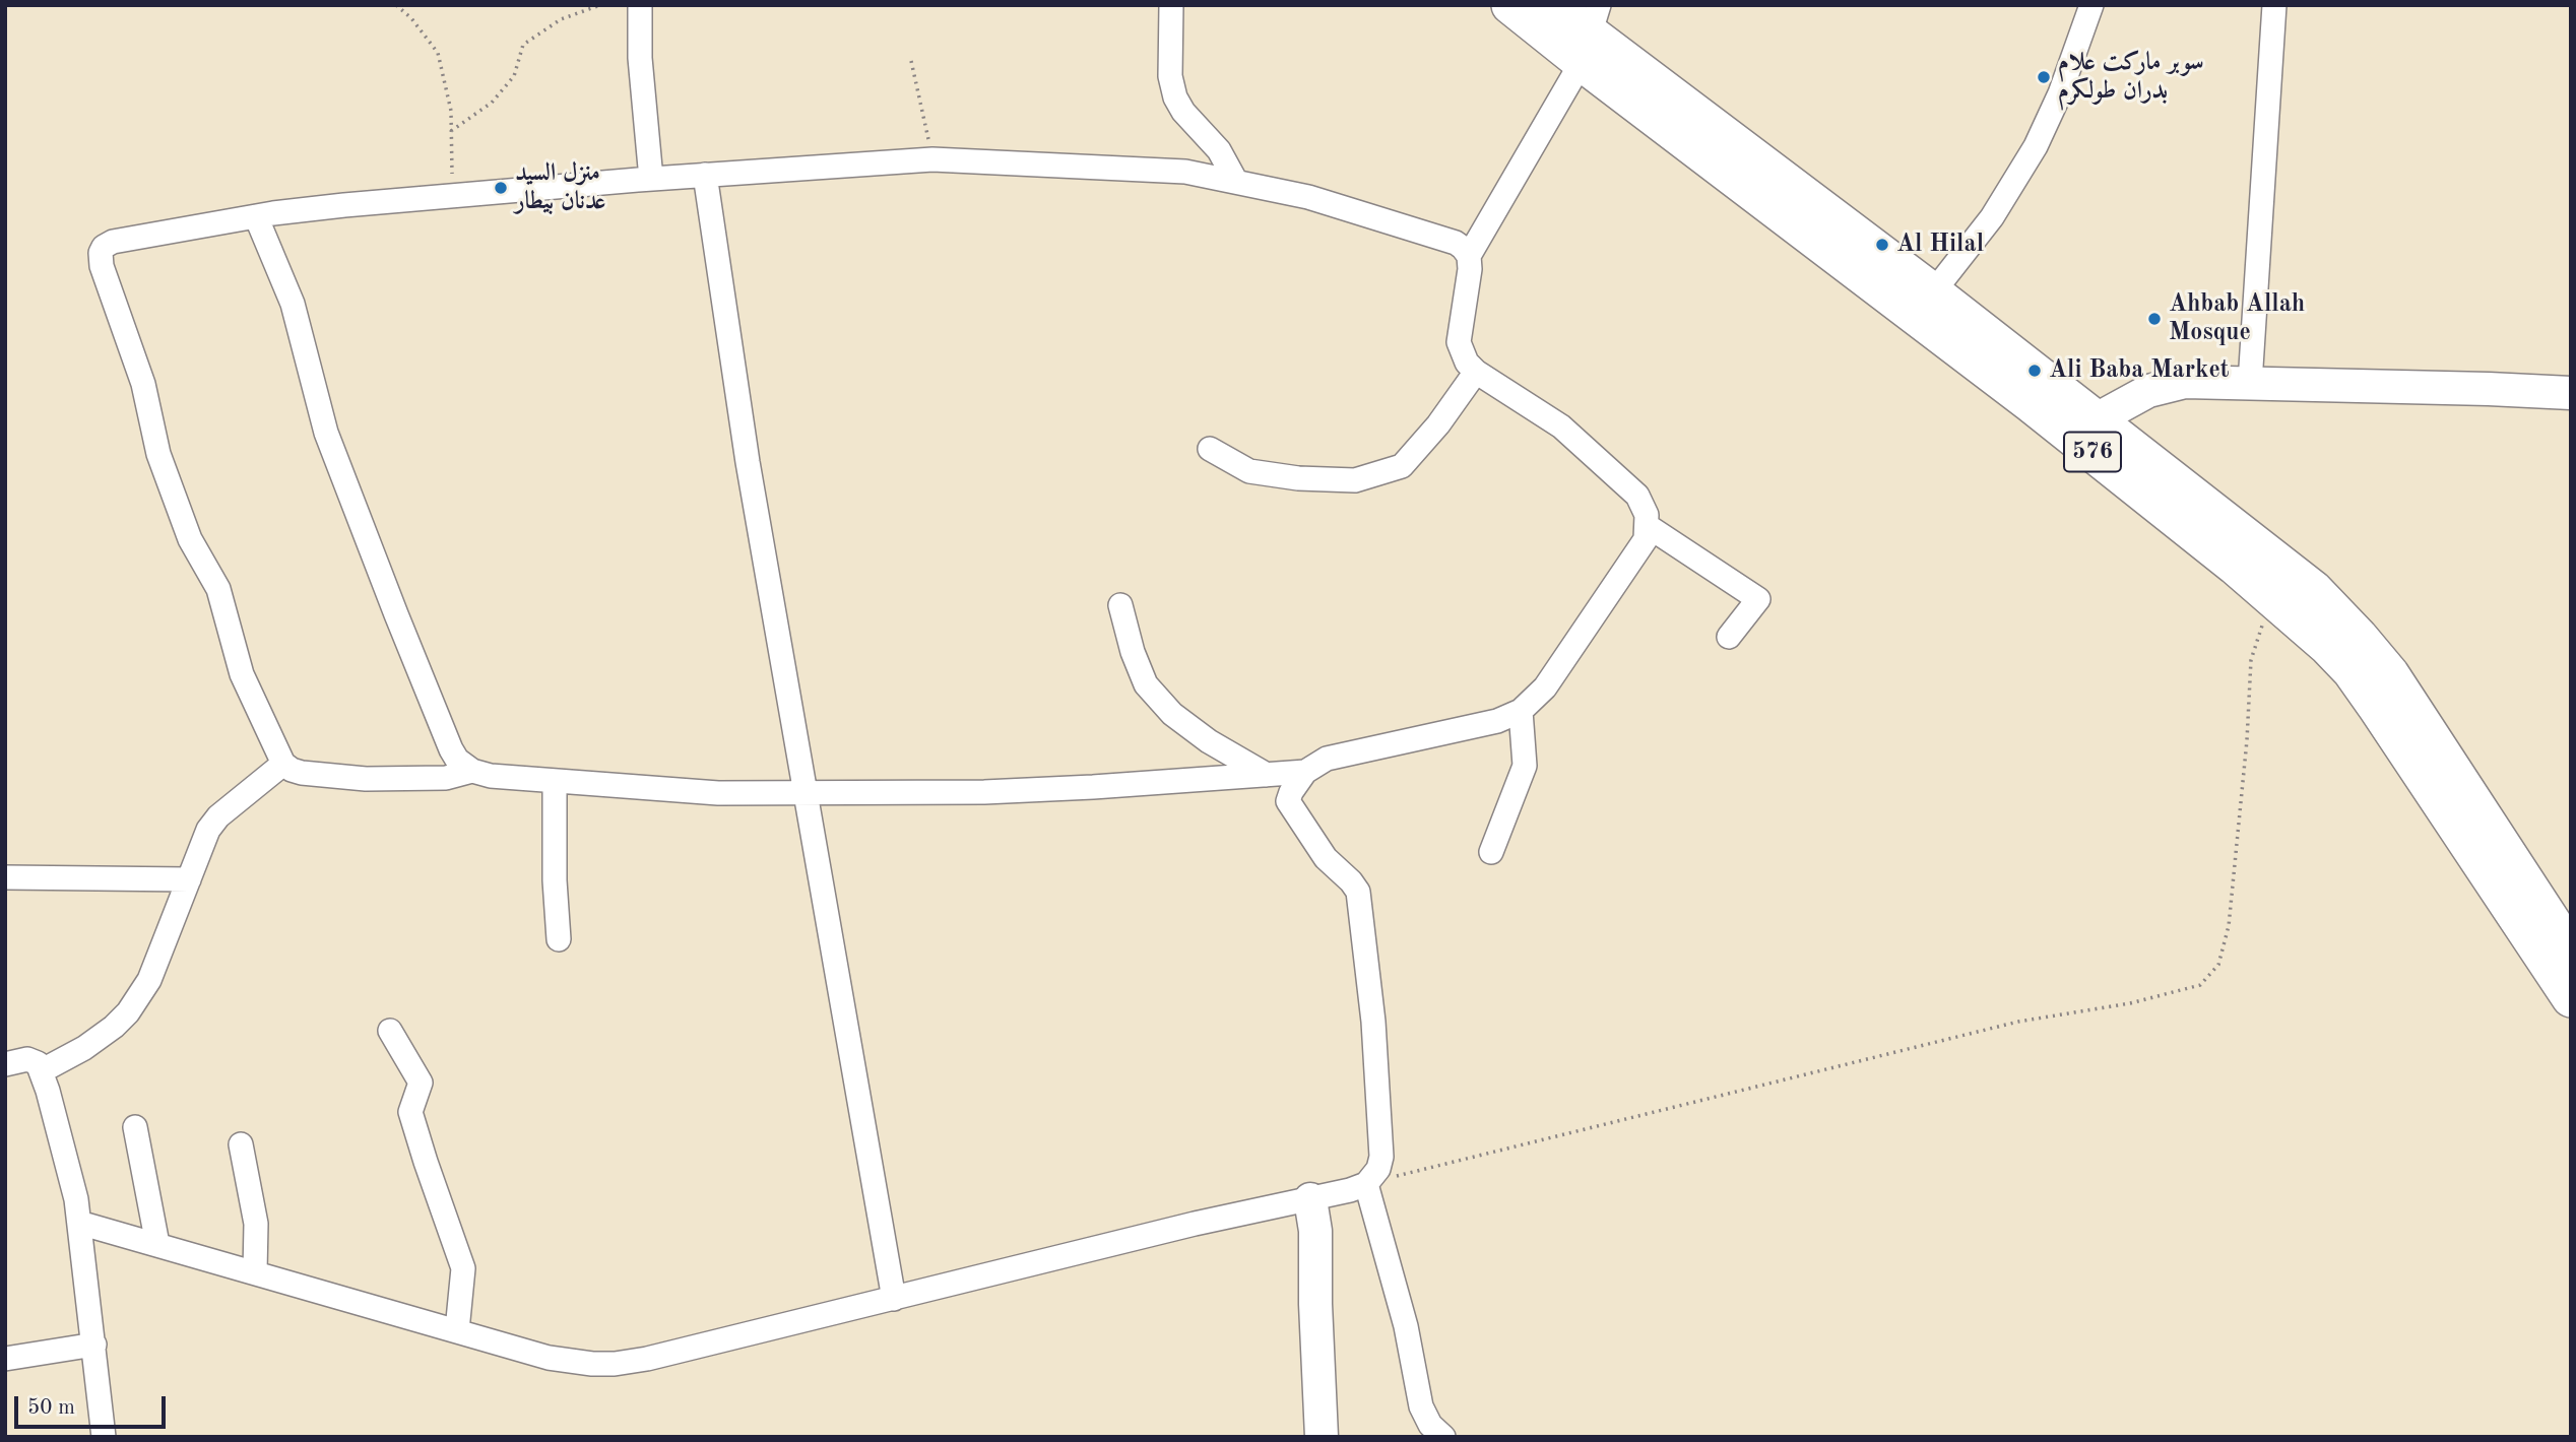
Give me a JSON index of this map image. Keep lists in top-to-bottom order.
{
  "streets": {
    "main road": ["576"]
  },
  "places": [
    "سوبر ماركت علام بدران طولكرم",
    "منزل السيد عدنان بيطار",
    "Al Hilal",
    "Ahbab Allah Mosque",
    "Ali Baba Market"
  ],
  "scale_bar": "50 m"
}
